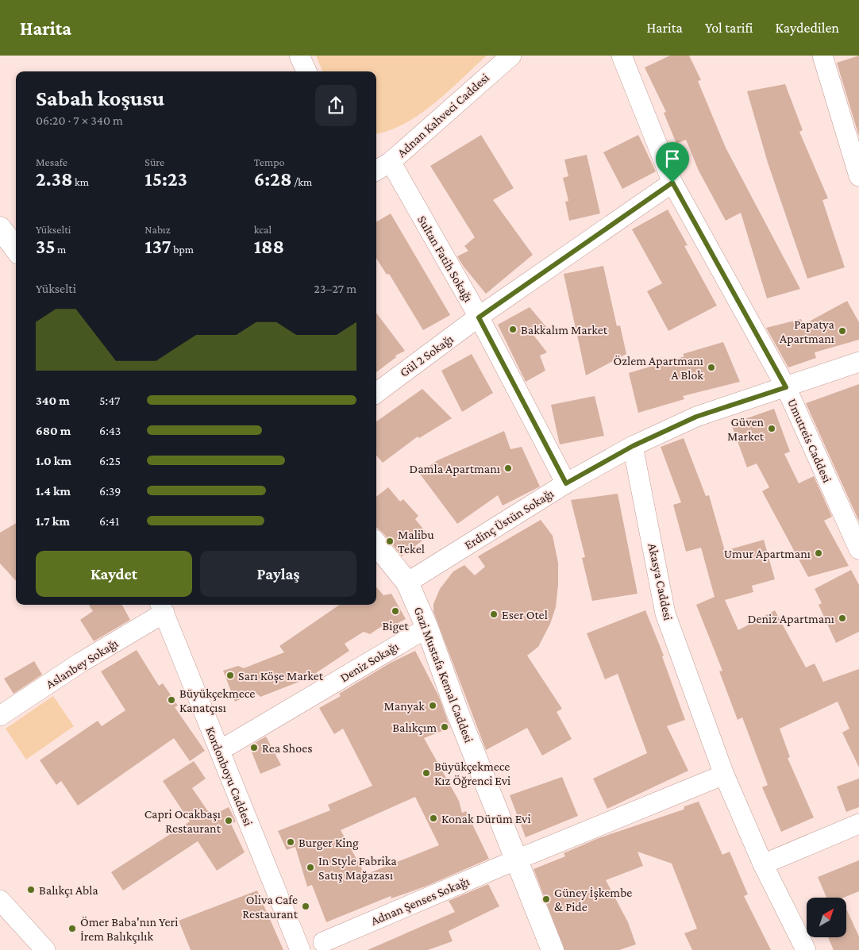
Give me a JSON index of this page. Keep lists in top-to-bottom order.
{
  "streets": {
    "main road": ["Gazi Mustafa Kemal Caddesi"],
    "street": [
      "Adnan Kahveci Caddesi",
      "Sultan Fatih Sokağı",
      "Gül 2 Sokağı",
      "Umutreis Caddesi",
      "Erdinç Üstün Sokağı",
      "Akasya Caddesi",
      "Deniz Sokağı",
      "Aslanbey Sokağı",
      "Kordonboyu Caddesi",
      "Adnan Şenses Sokağı"
    ]
  },
  "crossings": [
    ["Adnan Kahveci Caddesi", "Sultan Fatih Sokağı"],
    ["Sultan Fatih Sokağı", "Gül 2 Sokağı"],
    ["Sultan Fatih Sokağı", "Erdinç Üstün Sokağı"],
    ["Gül 2 Sokağı", "Umutreis Caddesi"],
    ["Erdinç Üstün Sokağı", "Akasya Caddesi"],
    ["Erdinç Üstün Sokağı", "Gazi Mustafa Kemal Caddesi"],
    ["Deniz Sokağı", "Gazi Mustafa Kemal Caddesi"],
    ["Aslanbey Sokağı", "Kordonboyu Caddesi"],
    ["Gazi Mustafa Kemal Caddesi", "Adnan Şenses Sokağı"]
  ],
  "places": [
    "Bakkalım Market",
    "Papatya Apartmanı",
    "Özlem Apartmanı A Blok",
    "Güven Market",
    "Damla Apartmanı",
    "Malibu Tekel",
    "Umur Apartmanı",
    "Biget",
    "Eser Otel",
    "Deniz Apartmanı",
    "Sarı Köşe Market",
    "Büyükçekmece Kanatçısı",
    "Manyak",
    "Balıkçım",
    "Rea Shoes",
    "Büyükçekmece Kız Öğrenci Evi",
    "Konak Dürüm Evi",
    "Capri Ocakbaşı Restaurant",
    "Burger King",
    "In Style Fabrika Satış Mağazası",
    "Balıkçı Abla",
    "Güney İşkembe & Pide",
    "Oliva Cafe Restaurant",
    "Ömer Baba'nın Yeri İrem Balıkçılık"
  ],
  "north": "top right",
  "page": {
    "header": "Harita",
    "nav": ["Harita", "Yol tarifi", "Kaydedilen"],
    "heading": ["Sabah koşusu", "06:20 · 7 × 340 m"],
    "stats": [
      ["Mesafe", "2.38 km"],
      ["Süre", "15:23"],
      ["Tempo", "6:28 /km"],
      ["Yükselti", "35 m"],
      ["Nabız", "137 bpm"],
      ["kcal", "188"]
    ],
    "chart": ["Yükselti", "23–27 m"],
    "list": [
      {
        "name": "340 m",
        "note": "5:47"
      },
      {
        "name": "680 m",
        "note": "6:43"
      },
      {
        "name": "1.0 km",
        "note": "6:25"
      },
      {
        "name": "1.4 km",
        "note": "6:39"
      },
      {
        "name": "1.7 km",
        "note": "6:41"
      }
    ],
    "buttons": ["Kaydet", "Paylaş"]
  }
}
